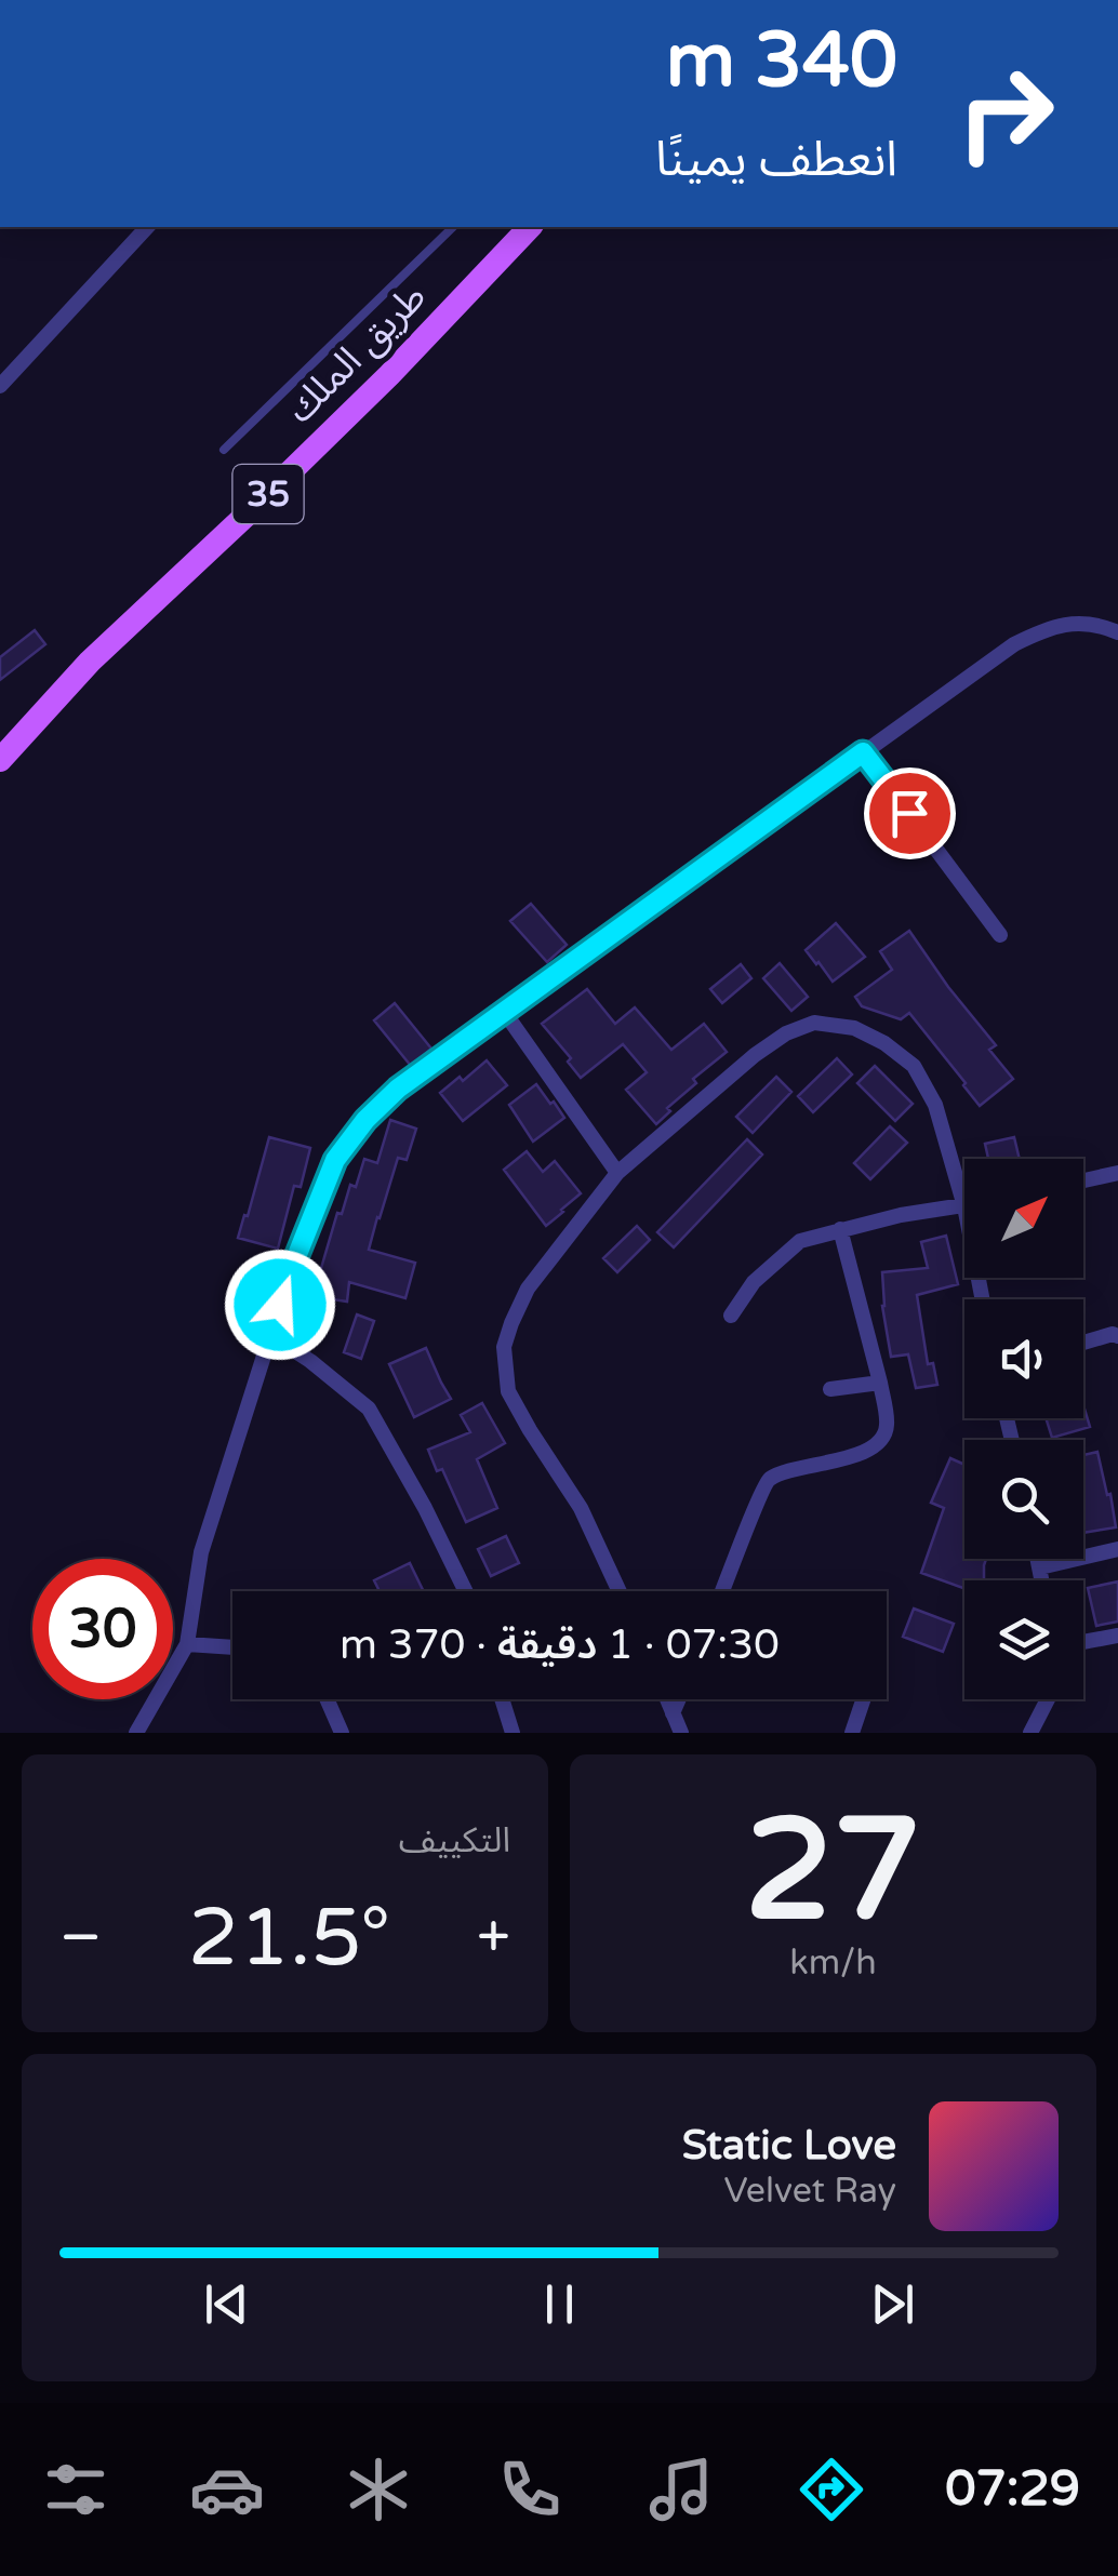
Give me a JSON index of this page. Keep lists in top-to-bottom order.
{
  "streets": {
    "main road": ["طريق الملك", "35"]
  },
  "north": "top right",
  "page": {
    "turn": ["340 m", "انعطف يمينًا"],
    "limit": "30",
    "trip": "07:30 · 1 دقيقة · 370 m",
    "tile": [
      ["27", "km/h"],
      "التكييف"
    ],
    "heat": ["−", "21.5°", "+"],
    "song": ["Static Love", "Velvet Ray"],
    "tabs": "07:29"
  }
}
